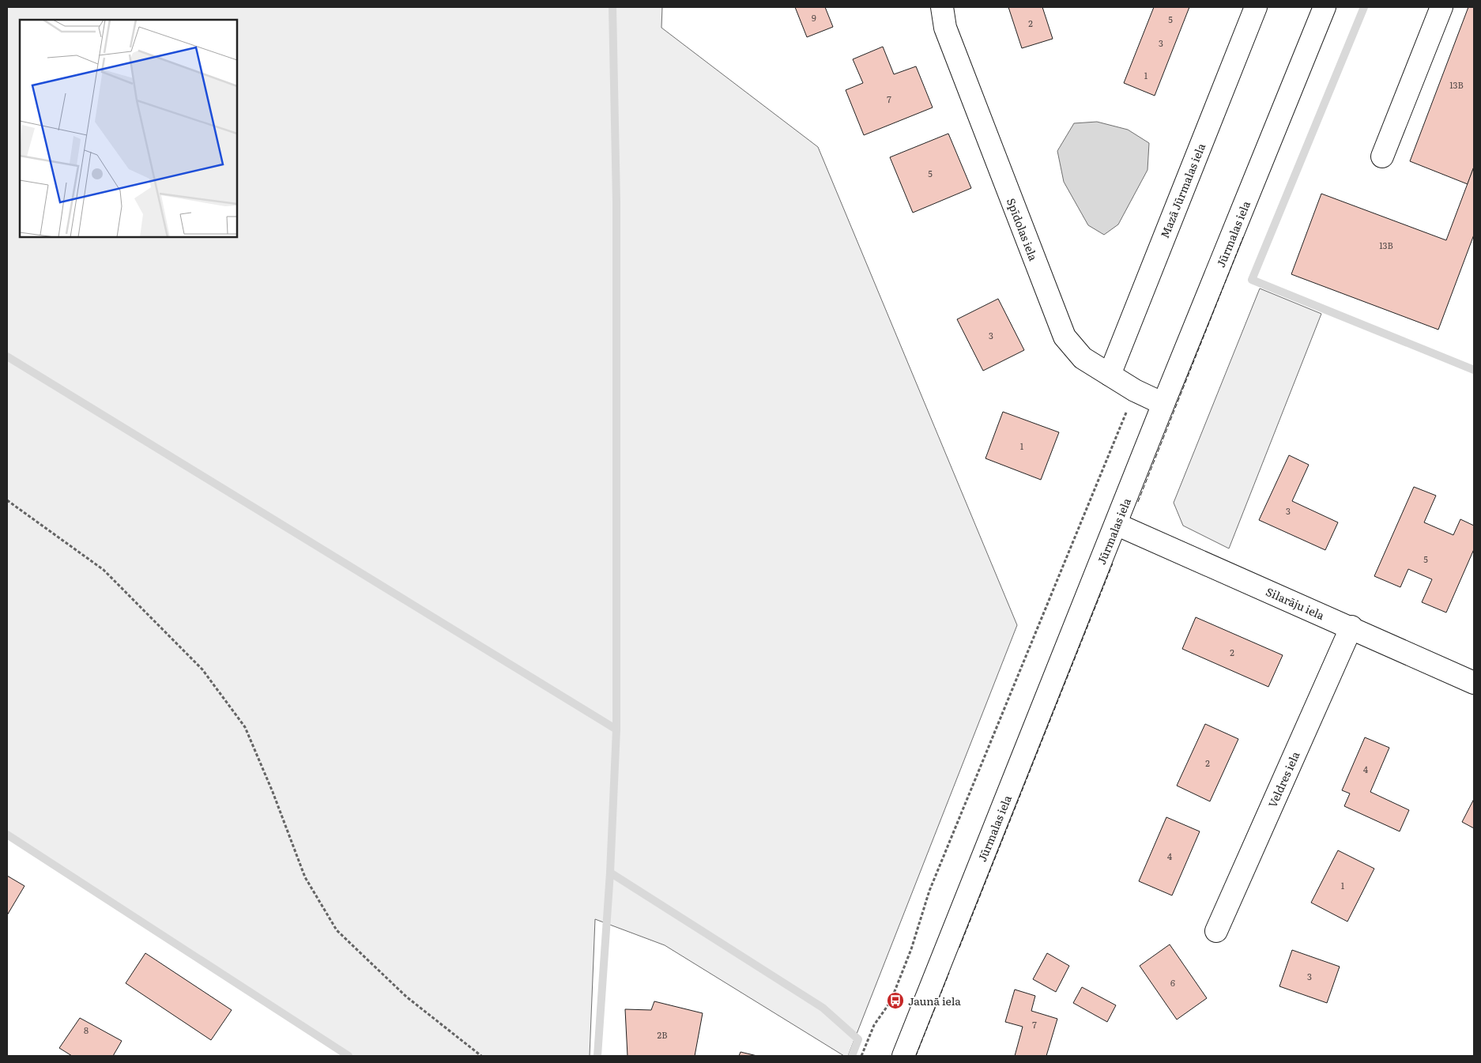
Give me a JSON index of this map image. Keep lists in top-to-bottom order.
{
  "streets": {
    "street": [
      "Mazā Jūrmalas iela",
      "Spīdolas iela",
      "Jūrmalas iela",
      "Silarāju iela",
      "Veldres iela"
    ]
  },
  "crossings": [
    ["Mazā Jūrmalas iela", "Spīdolas iela"],
    ["Spīdolas iela", "Jūrmalas iela"],
    ["Jūrmalas iela", "Silarāju iela"],
    ["Silarāju iela", "Veldres iela"]
  ],
  "places": {
    "bus stop": ["Jaunā iela"]
  },
  "house_numbers": [
    "9",
    "5",
    "2",
    "3",
    "1",
    "13B",
    "7",
    "5",
    "13B",
    "3",
    "1",
    "3",
    "5",
    "2",
    "2",
    "4",
    "4",
    "1",
    "3",
    "6",
    "7",
    "8",
    "2B"
  ]
}
